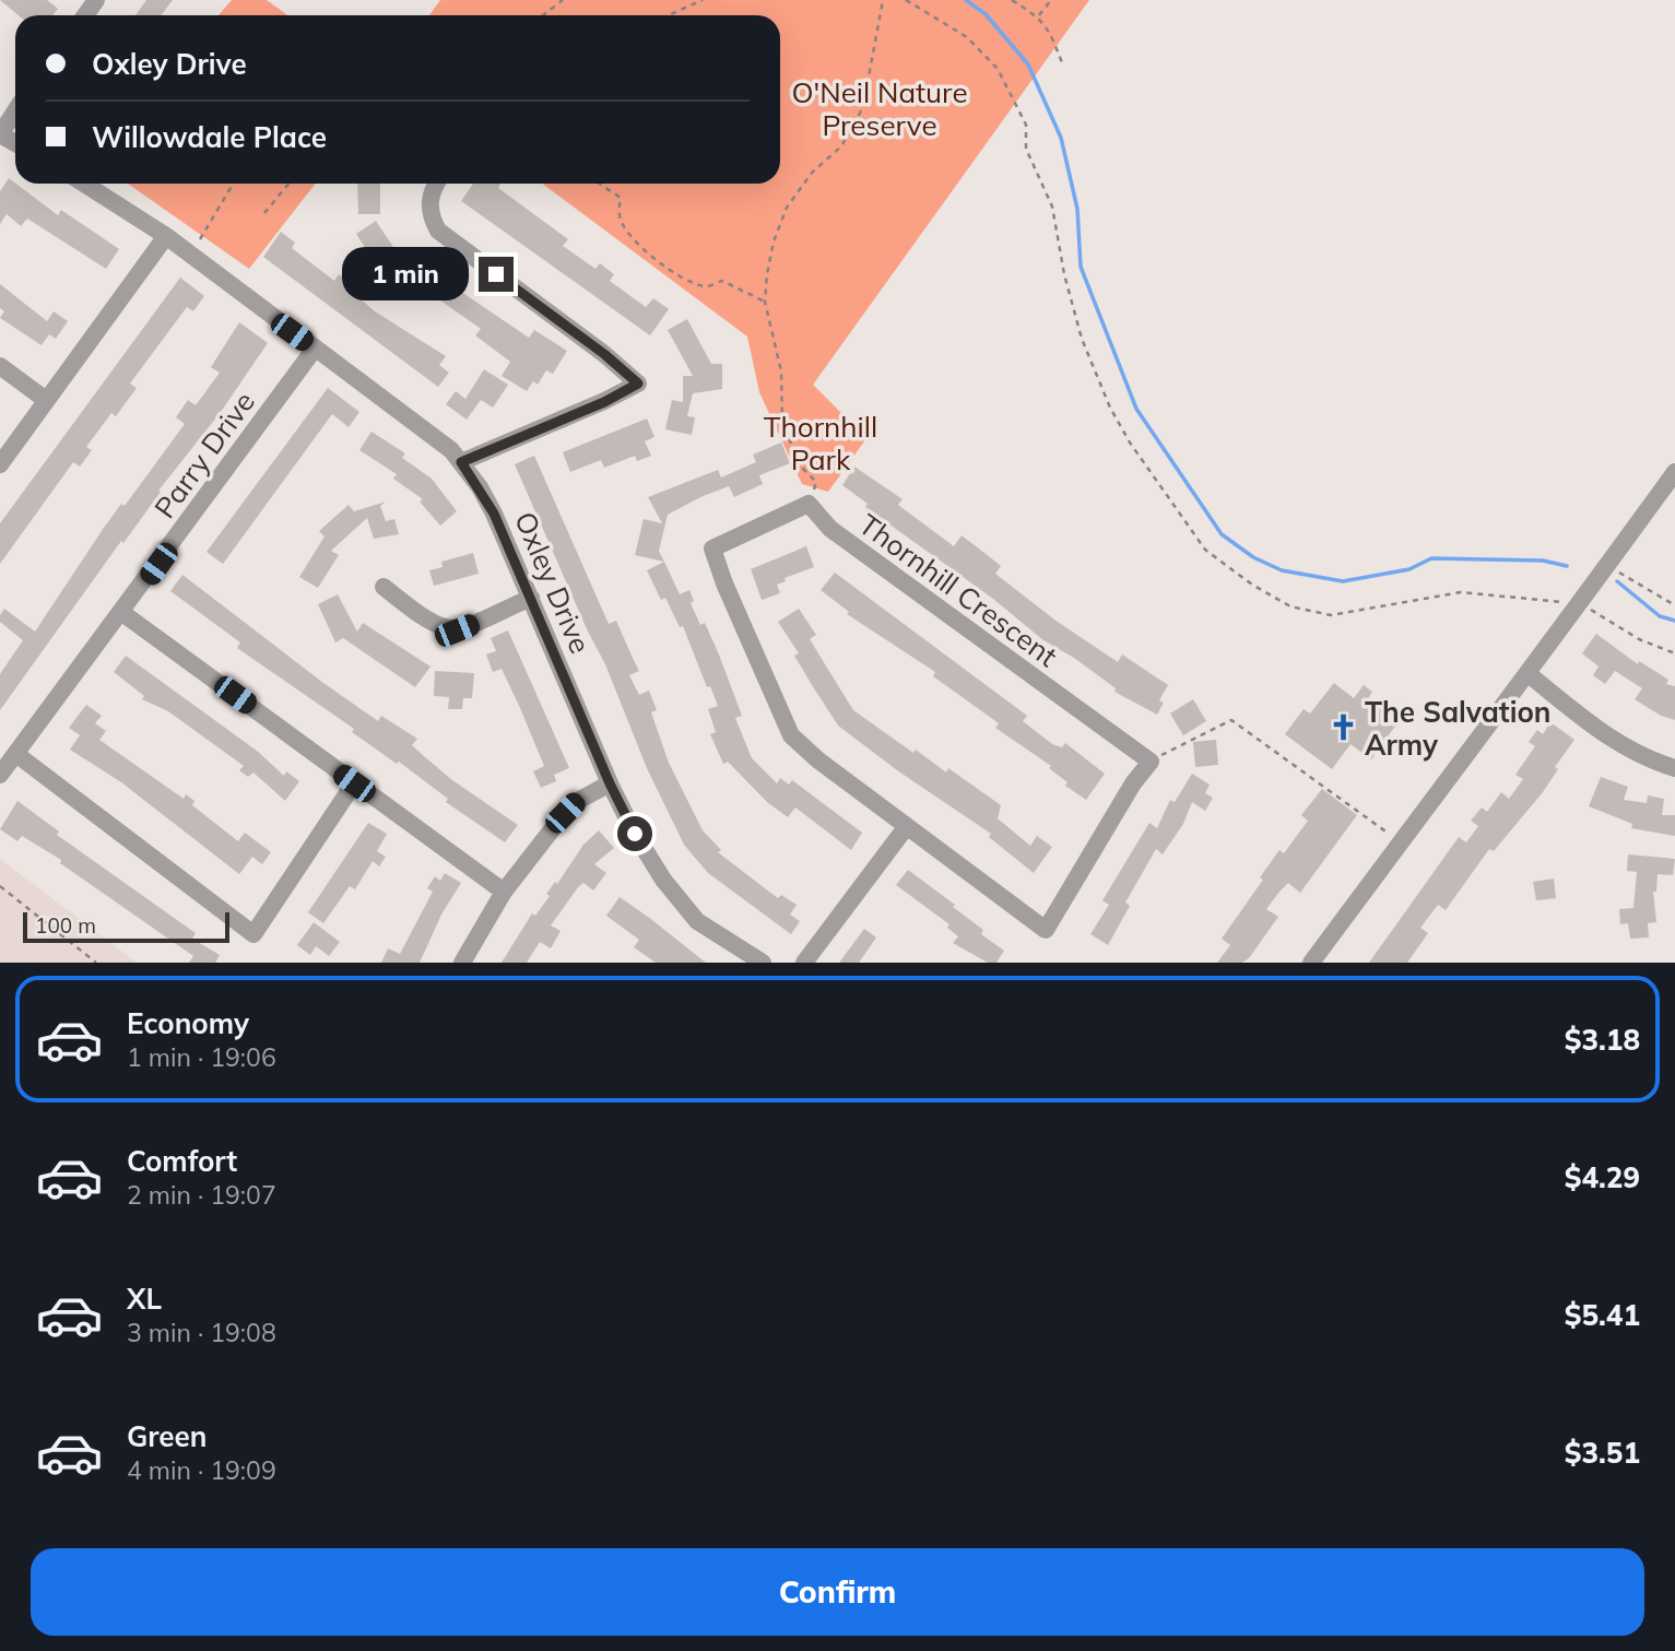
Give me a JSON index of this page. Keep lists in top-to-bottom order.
{
  "streets": {
    "street": ["Parry Drive", "Oxley Drive", "Thornhill Crescent"]
  },
  "crossings": [
    ["Parry Drive", "Oxley Drive"]
  ],
  "parks": ["O'Neil Nature Preserve", "Thornhill Park"],
  "places": {
    "church": ["The Salvation Army"]
  },
  "scale_bar": "100 m",
  "page": {
    "banner": ["Oxley Drive", "Willowdale Place"],
    "bubble": "1 min",
    "scale": "100 m",
    "list": [
      {
        "name": "Economy",
        "note": "1 min · 19:06",
        "value": "$3.18"
      },
      {
        "name": "Comfort",
        "note": "2 min · 19:07",
        "value": "$4.29"
      },
      {
        "name": "XL",
        "note": "3 min · 19:08",
        "value": "$5.41"
      },
      {
        "name": "Green",
        "note": "4 min · 19:09",
        "value": "$3.51"
      }
    ],
    "buttons": "Confirm"
  }
}
